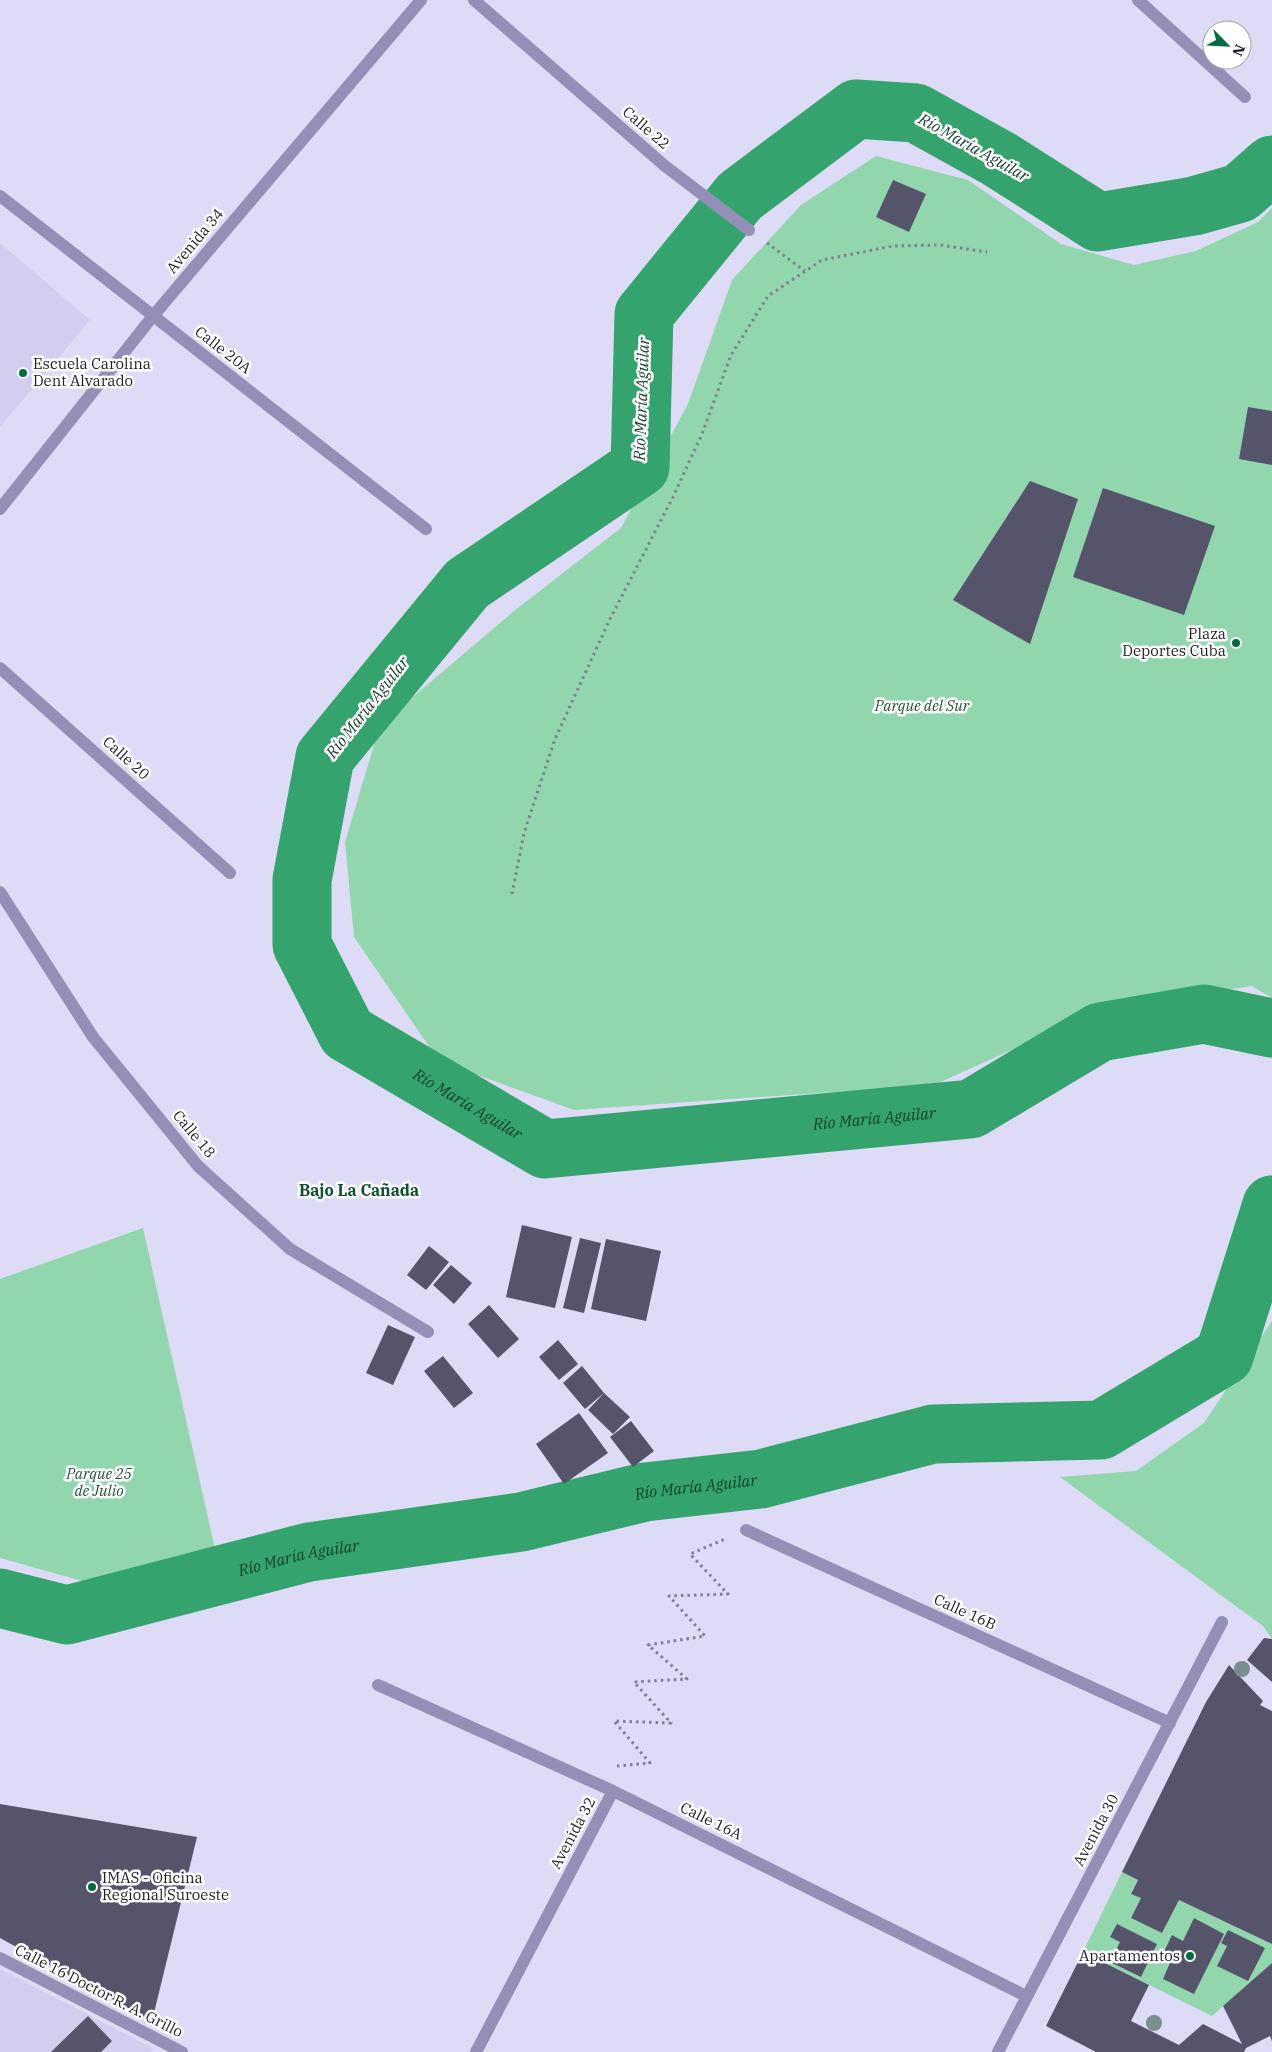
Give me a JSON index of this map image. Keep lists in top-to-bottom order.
{
  "streets": {
    "street": [
      "Calle 22",
      "Avenida 34",
      "Calle 20A",
      "Calle 20",
      "Calle 18",
      "Calle 16B",
      "Calle 16A",
      "Avenida 30",
      "Avenida 32",
      "Calle 16 Doctor R. A. Grillo"
    ]
  },
  "crossings": [
    ["Avenida 34", "Calle 20A"],
    ["Calle 16B", "Avenida 30"],
    ["Calle 16B", "Avenida 32"],
    ["Calle 16A", "Avenida 30"],
    ["Calle 16A", "Avenida 32"]
  ],
  "districts": ["Bajo La Cañada"],
  "water": ["Río María Aguilar"],
  "parks": ["Parque del Sur", "Parque 25 de Julio"],
  "places": [
    "Escuela Carolina Dent Alvarado",
    "Plaza Deportes Cuba",
    "IMAS - Oficina Regional Suroeste",
    "Apartamentos"
  ],
  "north": "bottom right"
}
